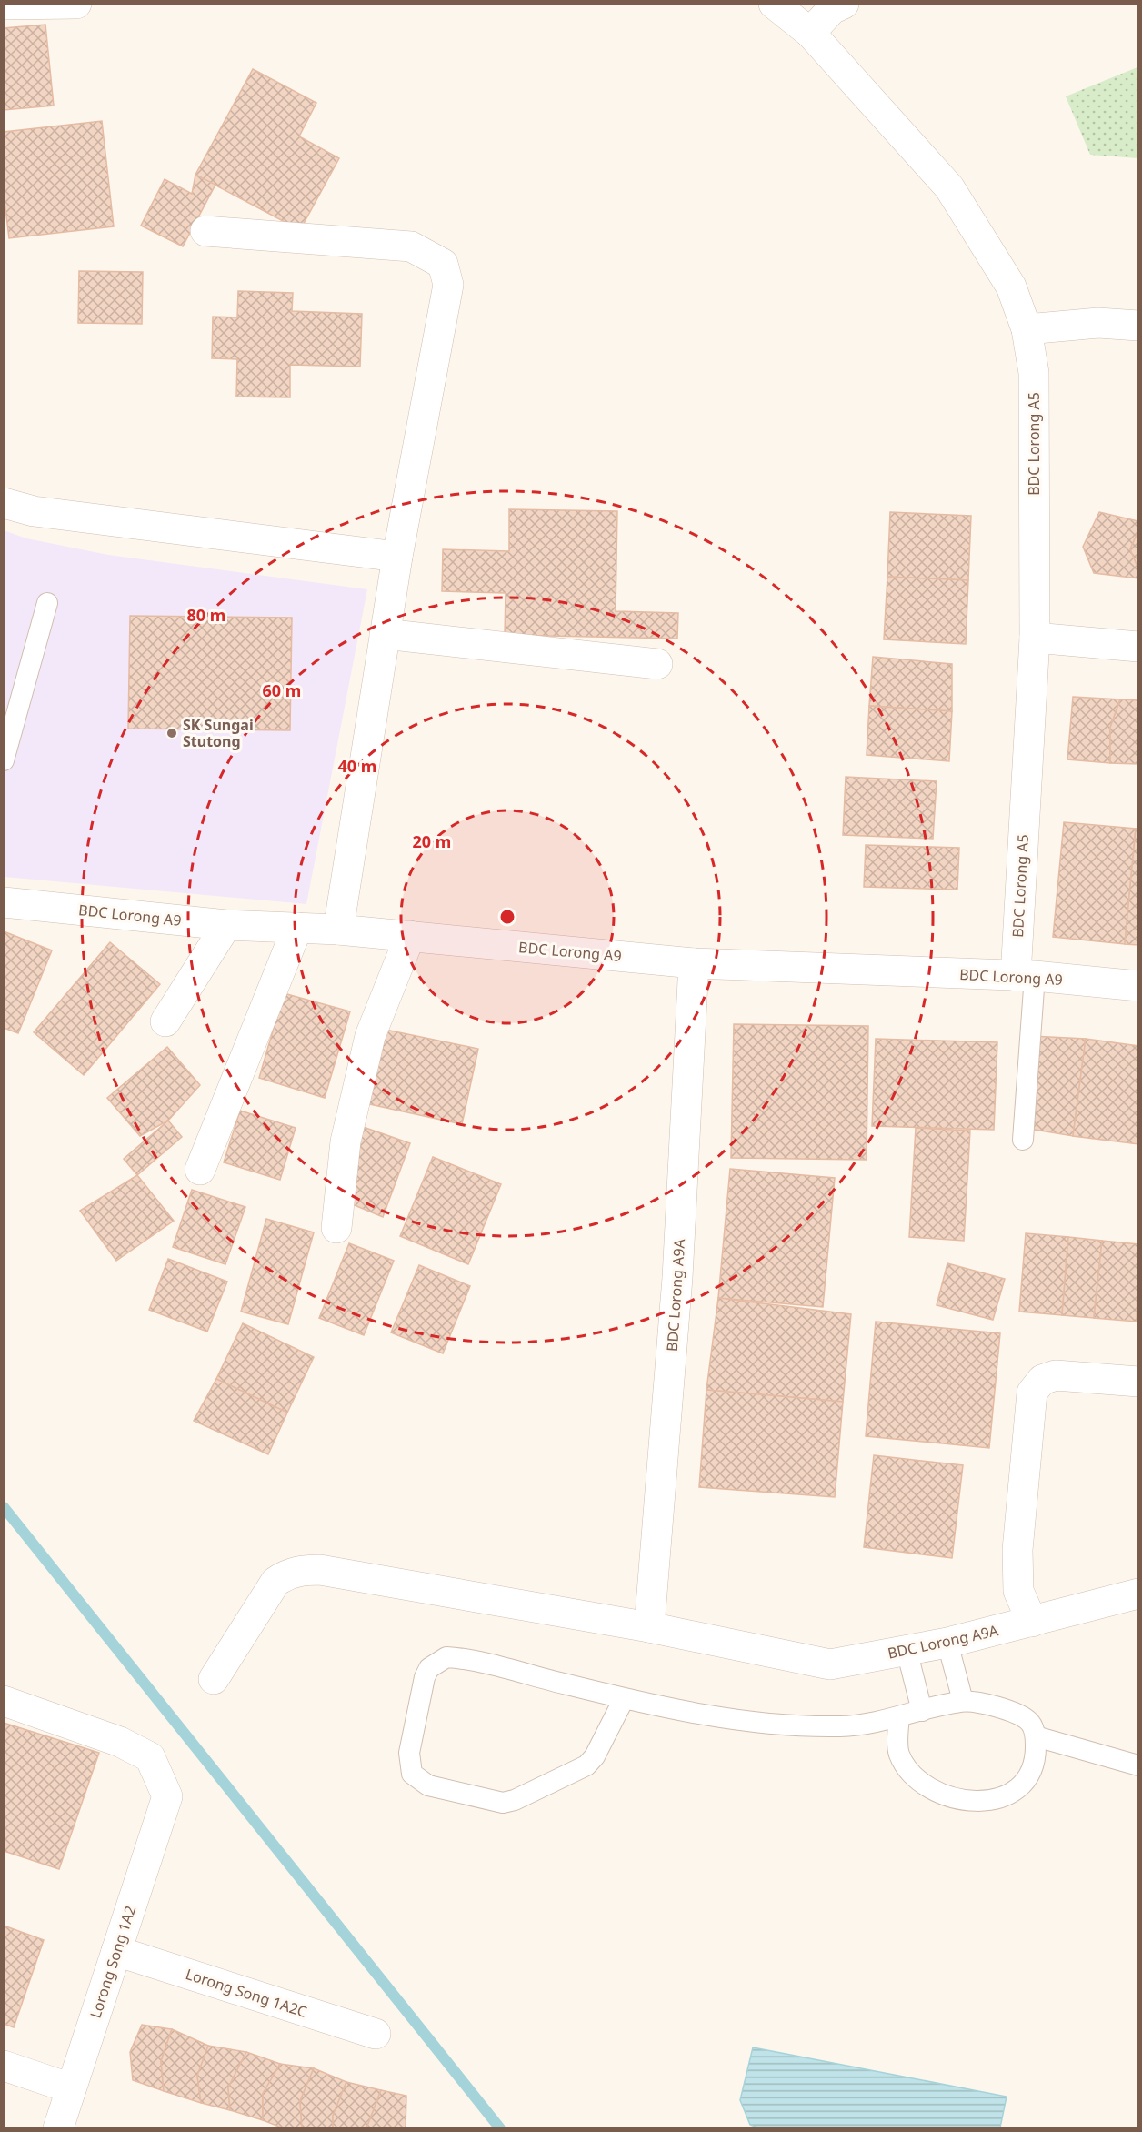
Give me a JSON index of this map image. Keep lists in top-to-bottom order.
{
  "streets": {
    "street": [
      "BDC Lorong A5",
      "BDC Lorong A9",
      "BDC Lorong A9A",
      "Lorong Song 1A2",
      "Lorong Song 1A2C"
    ]
  },
  "crossings": [
    ["BDC Lorong A5", "BDC Lorong A9"],
    ["BDC Lorong A9", "BDC Lorong A9A"],
    ["Lorong Song 1A2", "Lorong Song 1A2C"]
  ],
  "places": ["SK Sungai Stutong"],
  "rings": [
    "80 m",
    "60 m",
    "40 m",
    "20 m"
  ]
}
